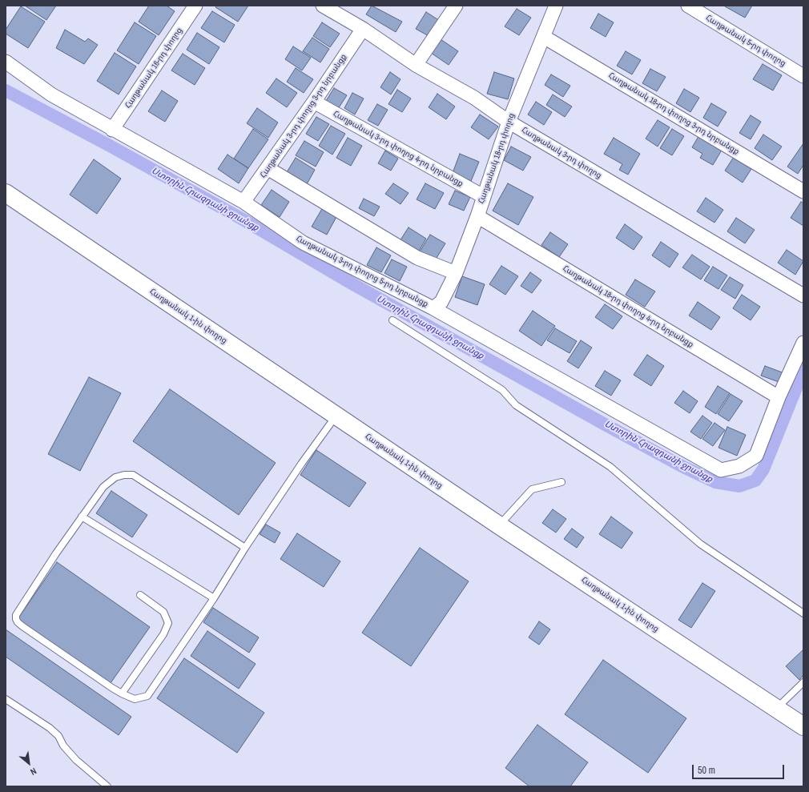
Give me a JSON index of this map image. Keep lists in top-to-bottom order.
{
  "streets": {
    "main road": ["Հաղթանակ 1-ին փողոց"],
    "street": [
      "Հաղթանակ 5-րդ փողոց",
      "Հաղթանակ 16-րդ փողոց",
      "Հաղթանակ 18-րդ փողոց 3-րդ նրբանցք",
      "Հաղթանակ 3-րդ փողոց 3-րդ նրբանցք",
      "Հաղթանակ 3-րդ փողոց 4-րդ նրբանցք",
      "Հաղթանակ 3-րդ փողոց",
      "Հաղթանակ 18-րդ փողոց",
      "Հաղթանակ 3-րդ փողոց 5-րդ նրբանցք",
      "Հաղթանակ 18-րդ փողոց 4-րդ նրբանցք"
    ]
  },
  "crossings": [
    ["Հաղթանակ 16-րդ փողոց", "Հաղթանակ 3-րդ փողոց 5-րդ նրբանցք"],
    ["Հաղթանակ 18-րդ փողոց 3-րդ նրբանցք", "Հաղթանակ 18-րդ փողոց"],
    ["Հաղթանակ 3-րդ փողոց 3-րդ նրբանցք", "Հաղթանակ 3-րդ փողոց 4-րդ նրբանցք"],
    ["Հաղթանակ 3-րդ փողոց 3-րդ նրբանցք", "Հաղթանակ 3-րդ փողոց"],
    ["Հաղթանակ 3-րդ փողոց 3-րդ նրբանցք", "Հաղթանակ 3-րդ փողոց 5-րդ նրբանցք"],
    ["Հաղթանակ 3-րդ փողոց 4-րդ նրբանցք", "Հաղթանակ 18-րդ փողոց"],
    ["Հաղթանակ 3-րդ փողոց", "Հաղթանակ 18-րդ փողոց"],
    ["Հաղթանակ 18-րդ փողոց", "Հաղթանակ 3-րդ փողոց 5-րդ նրբանցք"],
    ["Հաղթանակ 18-րդ փողոց", "Հաղթանակ 18-րդ փողոց 4-րդ նրբանցք"],
    ["Հաղթանակ 3-րդ փողոց 5-րդ նրբանցք", "Հաղթանակ 18-րդ փողոց 4-րդ նրբանցք"]
  ],
  "water": ["Ստորին Հրազդանի ջրանցք"],
  "scale_bar": "50 m",
  "north": "bottom right"
}
